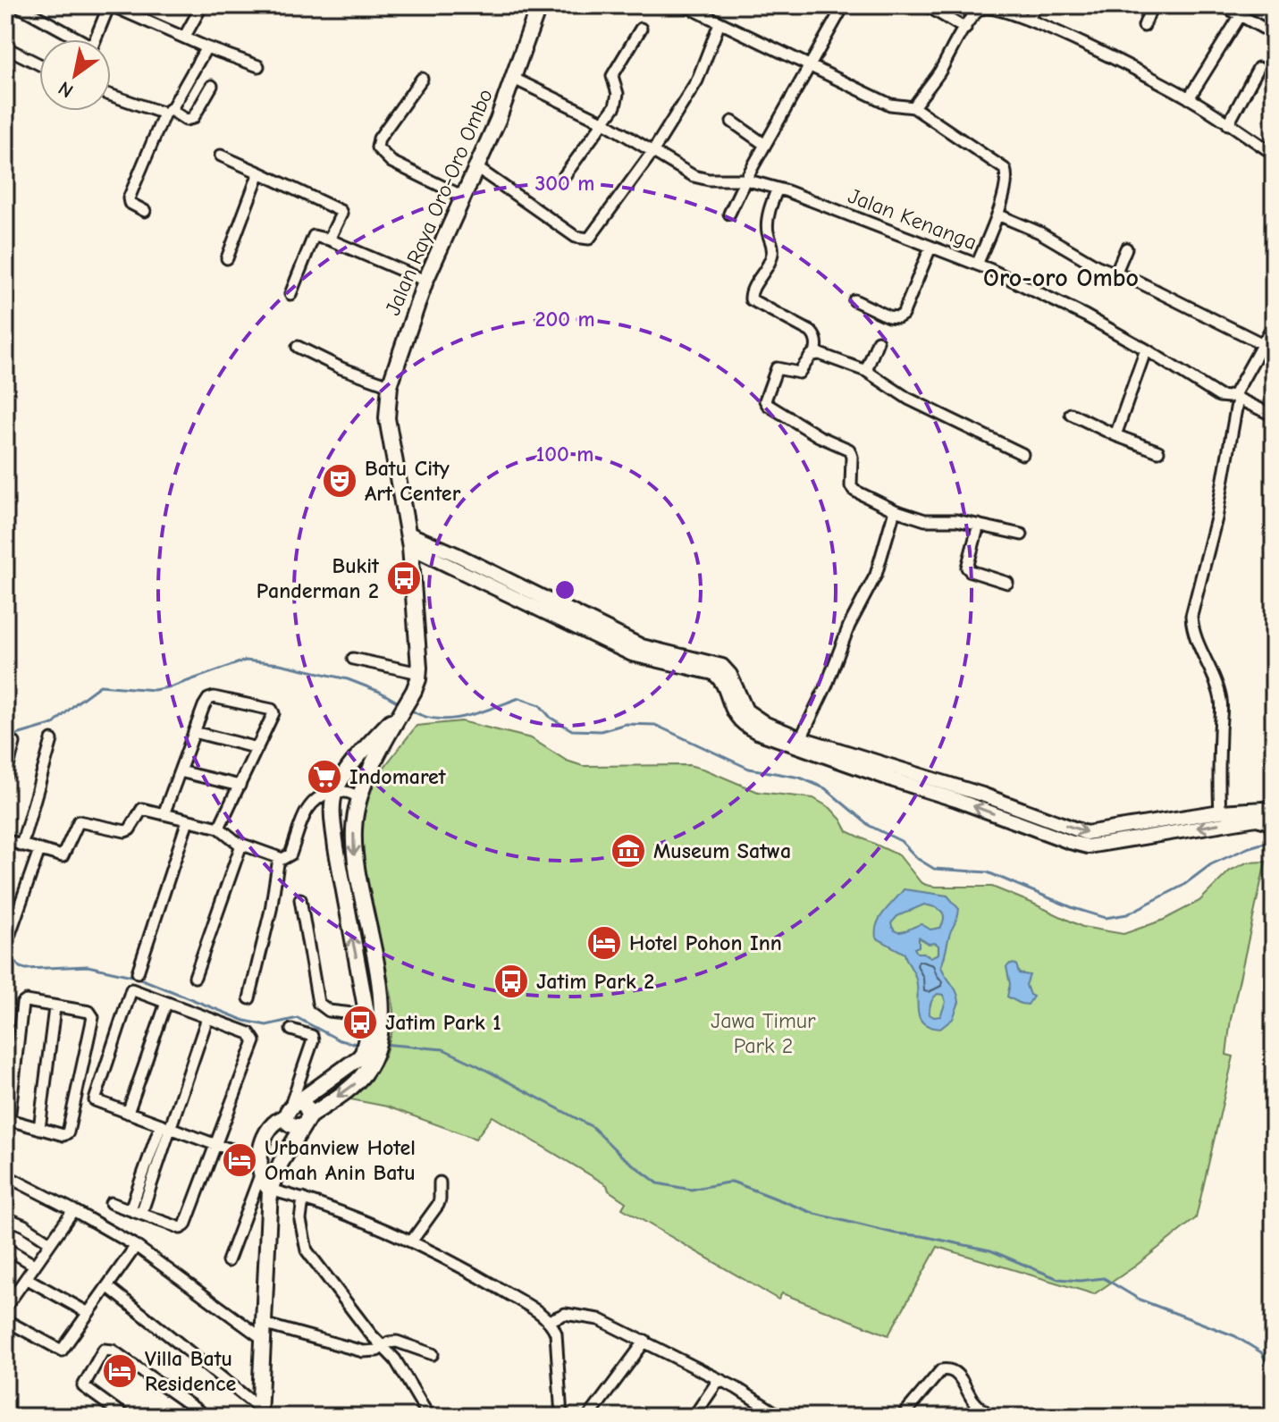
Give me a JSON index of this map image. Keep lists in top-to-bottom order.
{
  "streets": {
    "main road": ["Jalan Raya Oro-Oro Ombo"],
    "street": ["Jalan Kenanga"]
  },
  "crossings": [
    ["Jalan Raya Oro-Oro Ombo", "Jalan Kenanga"]
  ],
  "districts": ["Oro-oro Ombo"],
  "parks": ["Jawa Timur Park 2"],
  "places": {
    "theatre": ["Batu City Art Center"],
    "bus stop": ["Bukit Panderman 2", "Jatim Park 2", "Jatim Park 1"],
    "supermarket": ["Indomaret"],
    "museum": ["Museum Satwa"],
    "hotel": ["Hotel Pohon Inn", "Urbanview Hotel Omah Anin Batu", "Villa Batu Residence"]
  },
  "north": "bottom left",
  "rings": ["300 m", "200 m", "100 m"]
}
